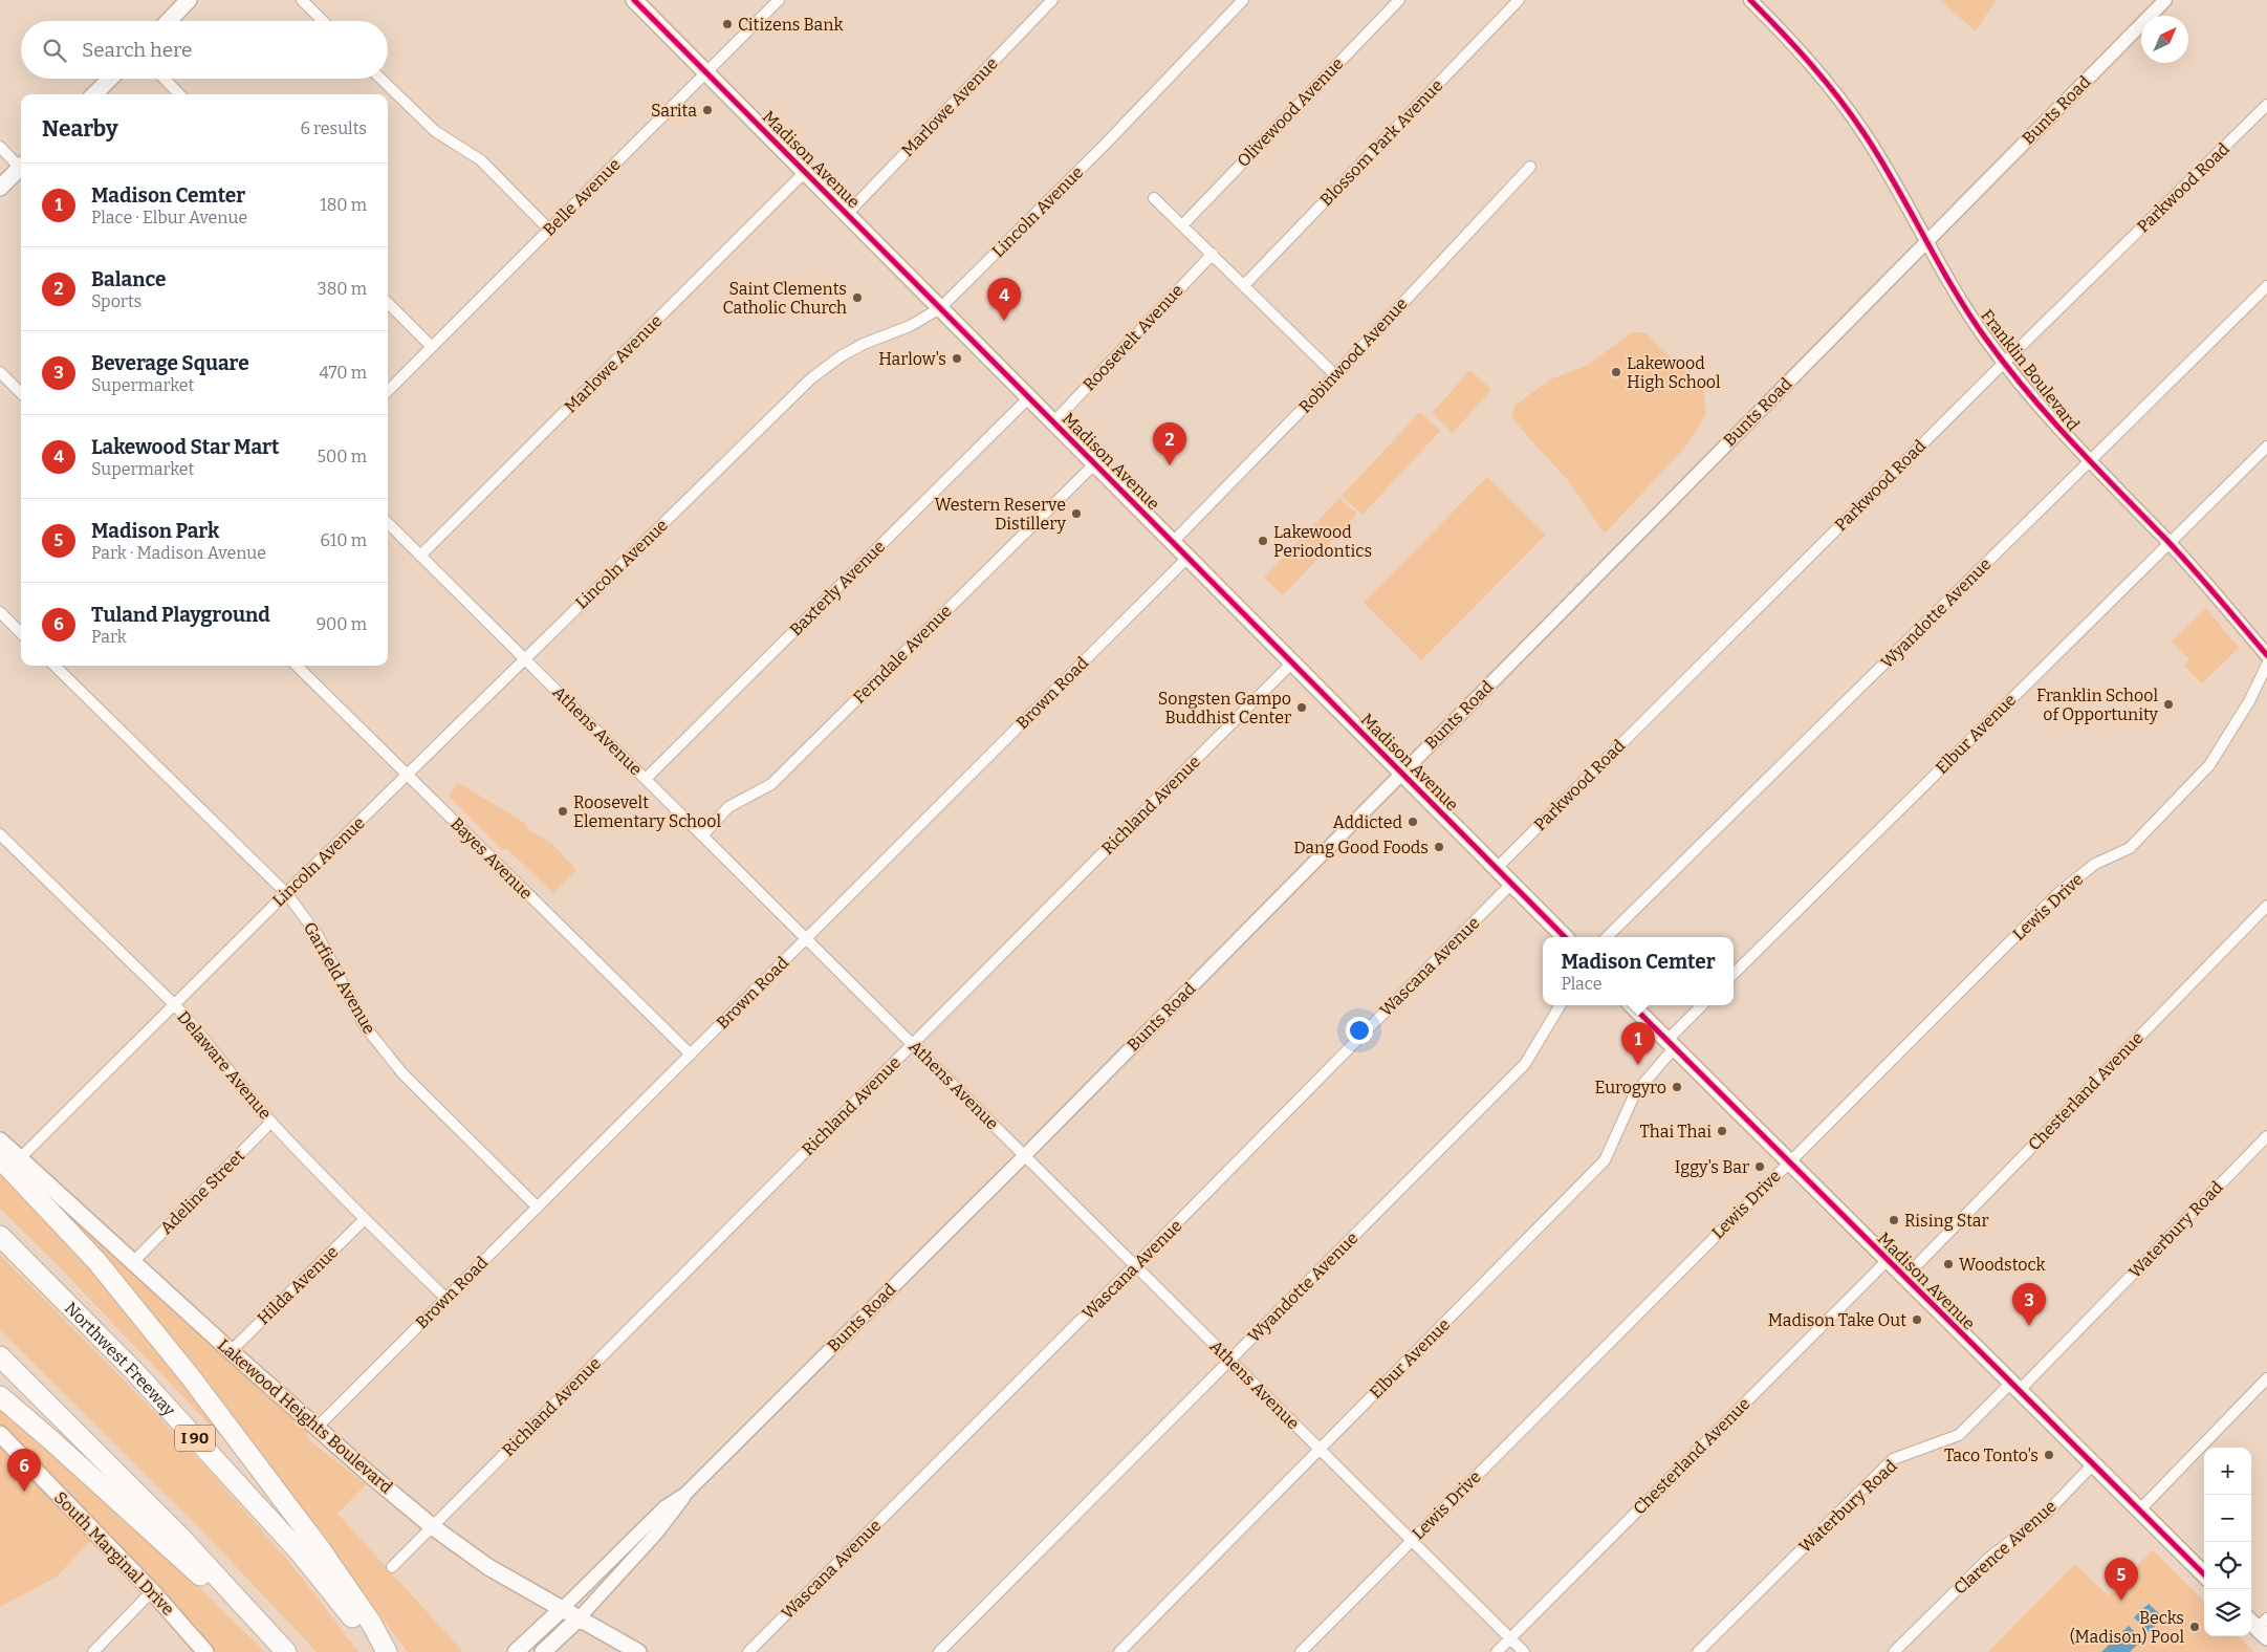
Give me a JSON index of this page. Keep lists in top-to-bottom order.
{
  "streets": {
    "highway": ["Northwest Freeway", "I 90"],
    "main road": ["Madison Avenue", "Lakewood Heights Boulevard", "South Marginal Drive"],
    "street": [
      "Marlowe Avenue",
      "Bunts Road",
      "Olivewood Avenue",
      "Blossom Park Avenue",
      "Parkwood Road",
      "Belle Avenue",
      "Lincoln Avenue",
      "Roosevelt Avenue",
      "Robinwood Avenue",
      "Franklin Boulevard",
      "Baxterly Avenue",
      "Wyandotte Avenue",
      "Ferndale Avenue",
      "Brown Road",
      "Athens Avenue",
      "Elbur Avenue",
      "Richland Avenue",
      "Bayes Avenue",
      "Lewis Drive",
      "Wascana Avenue",
      "Garfield Avenue",
      "Delaware Avenue",
      "Chesterland Avenue",
      "Adeline Street",
      "Waterbury Road",
      "Hilda Avenue",
      "Clarence Avenue"
    ]
  },
  "crossings": [
    ["Marlowe Avenue", "Madison Avenue"],
    ["Marlowe Avenue", "Athens Avenue"],
    ["Bunts Road", "Madison Avenue"],
    ["Bunts Road", "Franklin Boulevard"],
    ["Bunts Road", "Athens Avenue"],
    ["Bunts Road", "Lakewood Heights Boulevard"],
    ["Madison Avenue", "Parkwood Road"],
    ["Madison Avenue", "Belle Avenue"],
    ["Madison Avenue", "Lincoln Avenue"],
    ["Madison Avenue", "Roosevelt Avenue"],
    ["Madison Avenue", "Robinwood Avenue"],
    ["Madison Avenue", "Baxterly Avenue"],
    ["Madison Avenue", "Ferndale Avenue"],
    ["Madison Avenue", "Brown Road"],
    ["Madison Avenue", "Elbur Avenue"],
    ["Madison Avenue", "Richland Avenue"],
    ["Madison Avenue", "Lewis Drive"],
    ["Madison Avenue", "Wascana Avenue"],
    ["Madison Avenue", "Chesterland Avenue"],
    ["Madison Avenue", "Waterbury Road"],
    ["Madison Avenue", "Clarence Avenue"],
    ["Parkwood Road", "Franklin Boulevard"],
    ["Lincoln Avenue", "Athens Avenue"],
    ["Lincoln Avenue", "Bayes Avenue"],
    ["Lincoln Avenue", "Garfield Avenue"],
    ["Lincoln Avenue", "Delaware Avenue"],
    ["Lincoln Avenue", "Lakewood Heights Boulevard"],
    ["Franklin Boulevard", "Wyandotte Avenue"],
    ["Franklin Boulevard", "Elbur Avenue"],
    ["Baxterly Avenue", "Athens Avenue"],
    ["Wyandotte Avenue", "Athens Avenue"],
    ["Ferndale Avenue", "Athens Avenue"],
    ["Brown Road", "Athens Avenue"],
    ["Brown Road", "Bayes Avenue"],
    ["Brown Road", "Garfield Avenue"],
    ["Brown Road", "Delaware Avenue"],
    ["Brown Road", "Lakewood Heights Boulevard"],
    ["Athens Avenue", "Elbur Avenue"],
    ["Athens Avenue", "Richland Avenue"],
    ["Athens Avenue", "Lewis Drive"],
    ["Athens Avenue", "Wascana Avenue"],
    ["Athens Avenue", "Chesterland Avenue"],
    ["Richland Avenue", "Lakewood Heights Boulevard"],
    ["Delaware Avenue", "Adeline Street"],
    ["Delaware Avenue", "Hilda Avenue"],
    ["Adeline Street", "Lakewood Heights Boulevard"],
    ["Hilda Avenue", "Lakewood Heights Boulevard"]
  ],
  "places": [
    "Citizens Bank",
    "Sarita",
    "Saint Clements Catholic Church",
    "Harlow's",
    "Lakewood High School",
    "Western Reserve Distillery",
    "Lakewood Periodontics",
    "Franklin School of Opportunity",
    "Songsten Gampo Buddhist Center",
    "Roosevelt Elementary School",
    "Addicted",
    "Dang Good Foods",
    "Eurogyro",
    "Thai Thai",
    "Iggy's Bar",
    "Rising Star",
    "Woodstock",
    "Madison Take Out",
    "Taco Tonto's",
    "Becks (Madison) Pool"
  ],
  "north": "top right",
  "page": {
    "search": "Search here",
    "heading": ["Nearby", "6 results"],
    "list": [
      {
        "mark": "1",
        "name": "Madison Cemter",
        "note": "Place · Elbur Avenue",
        "value": "180 m"
      },
      {
        "mark": "2",
        "name": "Balance",
        "note": "Sports",
        "value": "380 m"
      },
      {
        "mark": "3",
        "name": "Beverage Square",
        "note": "Supermarket",
        "value": "470 m"
      },
      {
        "mark": "4",
        "name": "Lakewood Star Mart",
        "note": "Supermarket",
        "value": "500 m"
      },
      {
        "mark": "5",
        "name": "Madison Park",
        "note": "Park · Madison Avenue",
        "value": "610 m"
      },
      {
        "mark": "6",
        "name": "Tuland Playground",
        "note": "Park",
        "value": "900 m"
      }
    ],
    "pins": [
      "4",
      "2",
      "1",
      "3",
      "6",
      "5"
    ],
    "popup": ["Madison Cemter", "Place"],
    "map_buttons": ["+", "−"]
  }
}
